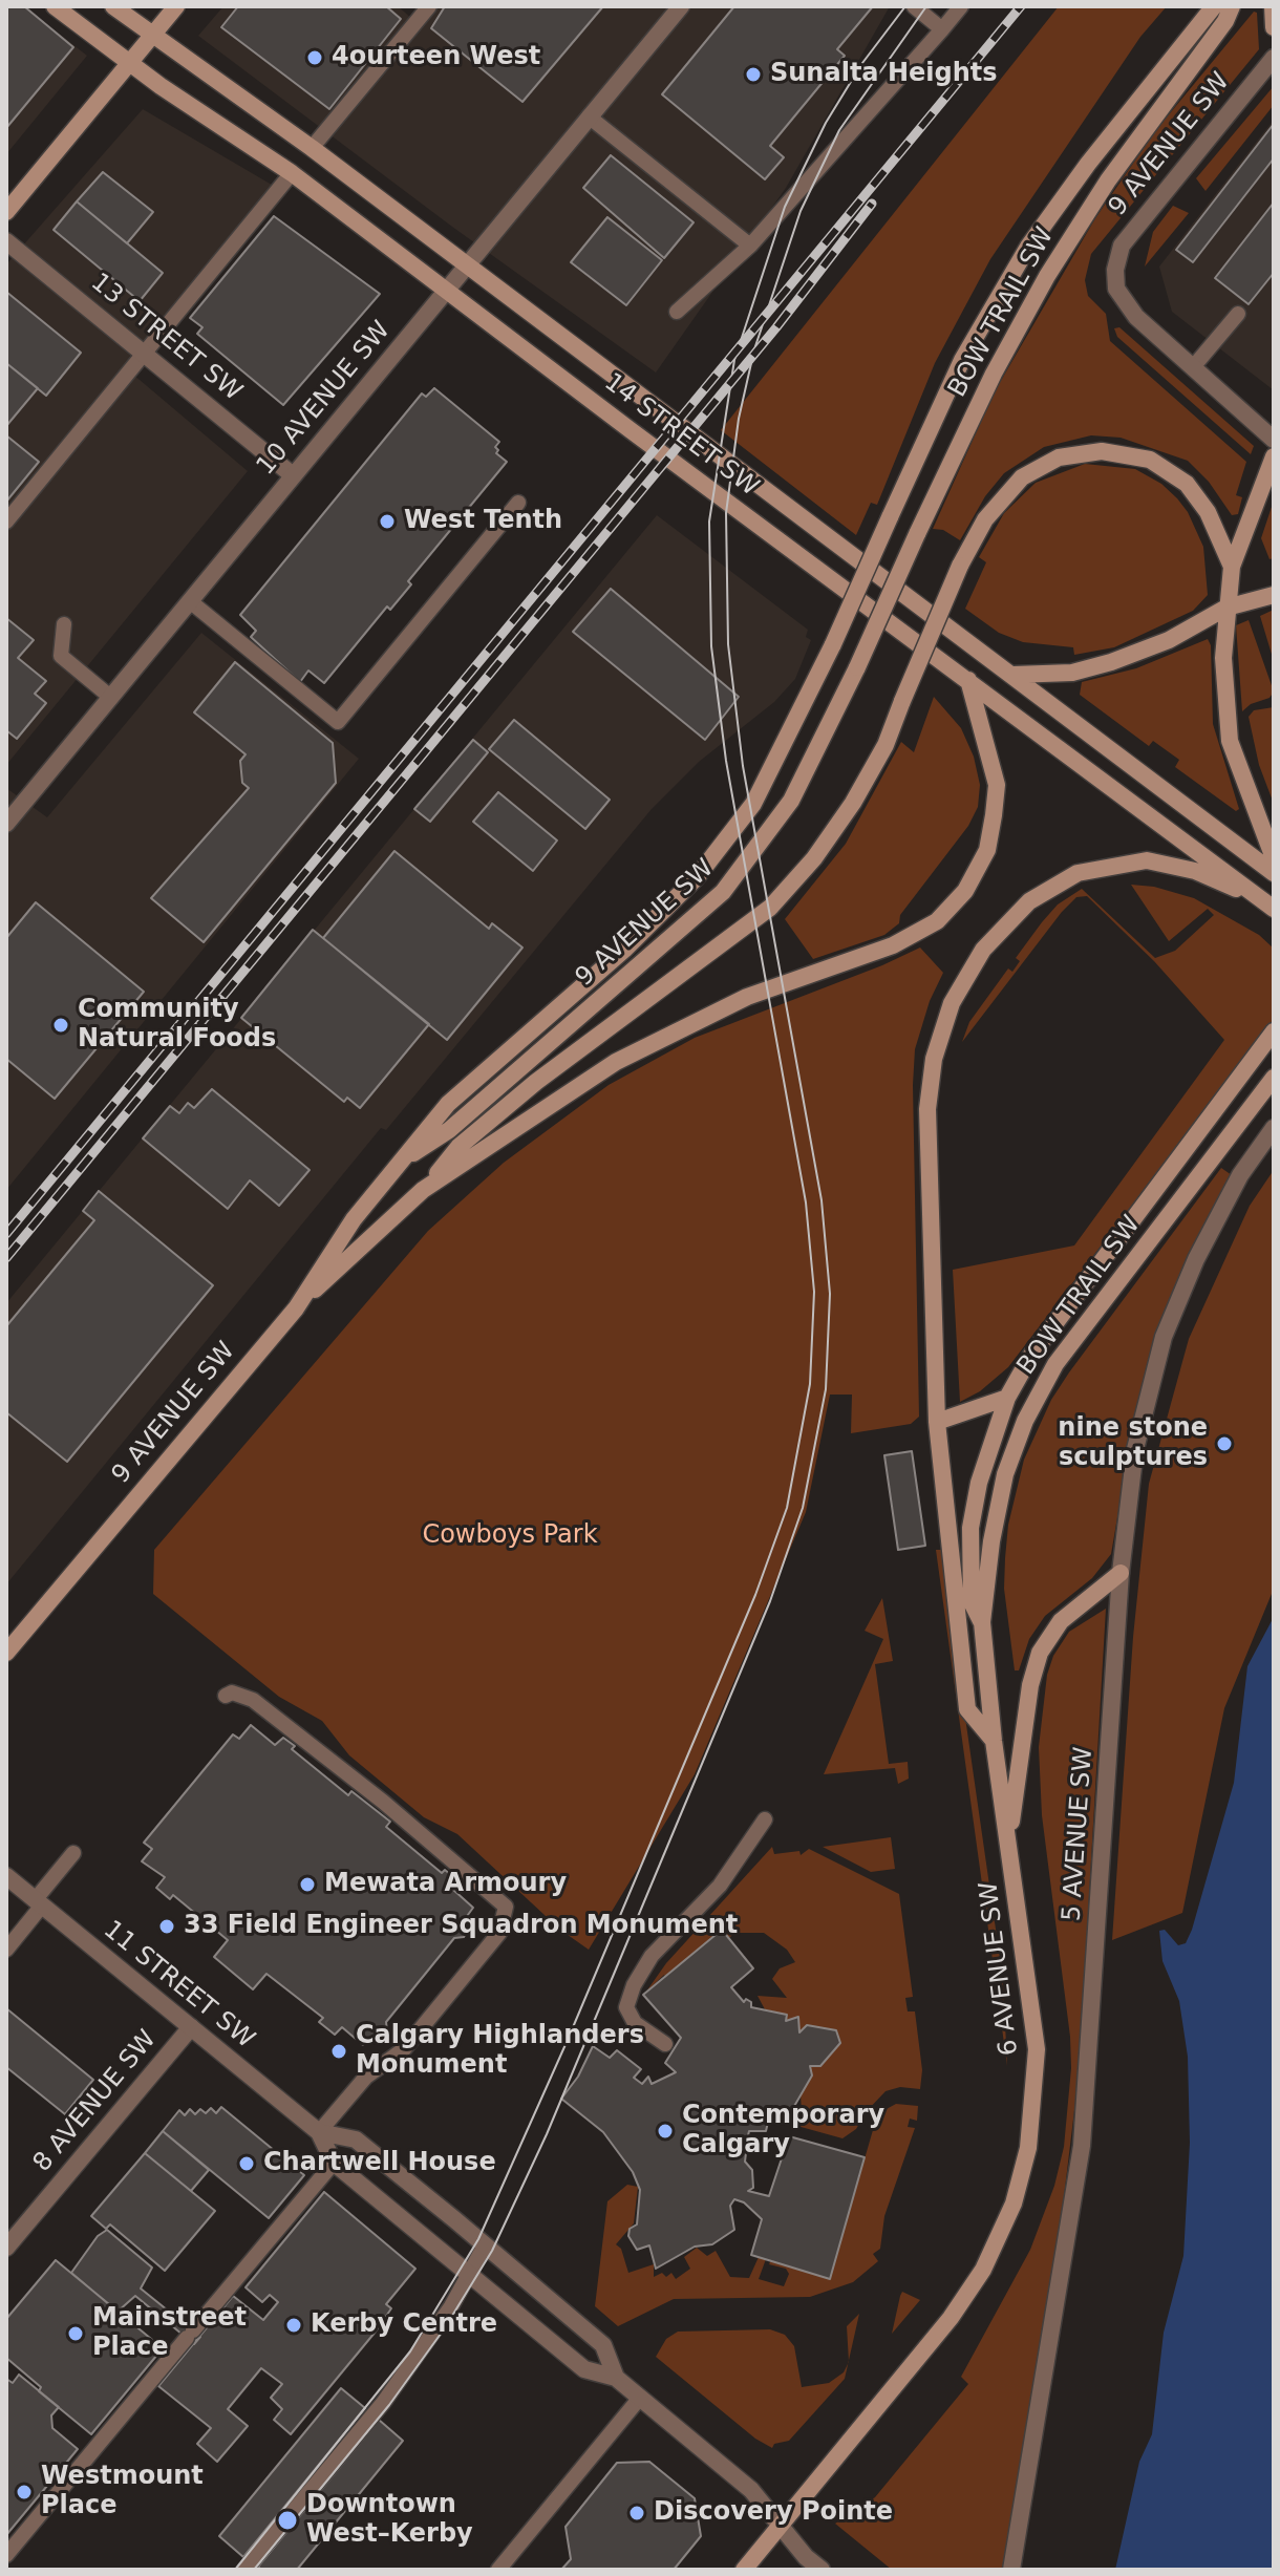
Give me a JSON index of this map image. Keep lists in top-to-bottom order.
{
  "streets": {
    "main road": [
      "9 AVENUE SW",
      "BOW TRAIL SW",
      "14 STREET SW",
      "6 AVENUE SW"
    ],
    "street": [
      "13 STREET SW",
      "10 AVENUE SW",
      "5 AVENUE SW",
      "11 STREET SW",
      "8 AVENUE SW"
    ]
  },
  "crossings": [
    ["9 AVENUE SW", "BOW TRAIL SW"],
    ["BOW TRAIL SW", "6 AVENUE SW"],
    ["13 STREET SW", "10 AVENUE SW"],
    ["10 AVENUE SW", "14 STREET SW"],
    ["6 AVENUE SW", "11 STREET SW"],
    ["11 STREET SW", "8 AVENUE SW"]
  ],
  "parks": ["Cowboys Park"],
  "places": [
    "4ourteen West",
    "Sunalta Heights",
    "West Tenth",
    "Community Natural Foods",
    "nine stone sculptures",
    "Mewata Armoury",
    "33 Field Engineer Squadron Monument",
    "Calgary Highlanders Monument",
    "Contemporary Calgary",
    "Chartwell House",
    "Kerby Centre",
    "Mainstreet Place",
    "Westmount Place",
    "Discovery Pointe",
    "Downtown West–Kerby"
  ]
}
